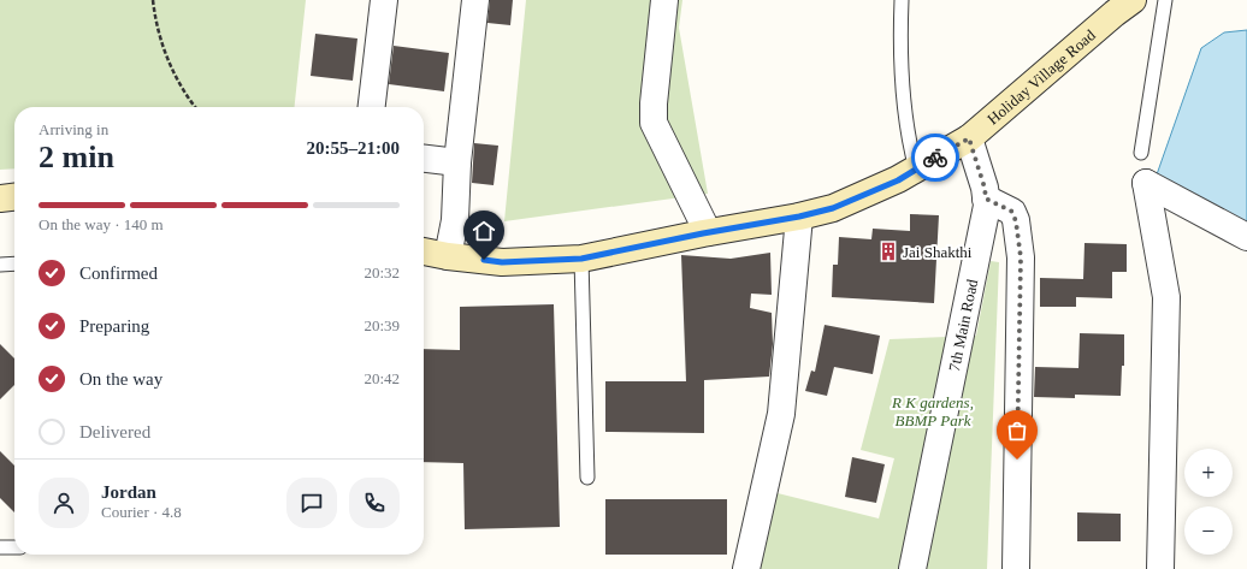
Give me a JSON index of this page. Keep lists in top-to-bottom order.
{
  "streets": {
    "street": ["Holiday Village Road", "7th Main Road"]
  },
  "crossings": [
    ["Holiday Village Road", "7th Main Road"]
  ],
  "parks": ["R K gardens, BBMP Park"],
  "places": {
    "building": ["Jai Shakthi"]
  },
  "page": {
    "heading": ["2 min", "Arriving in", "20:55–21:00"],
    "panel": ["Jordan", "Courier · 4.8"],
    "bar": "On the way · 140 m",
    "list": [
      ["Confirmed", "20:32"],
      ["Preparing", "20:39"],
      ["On the way", "20:42"],
      "Delivered"
    ],
    "map_buttons": ["+", "−"]
  }
}
